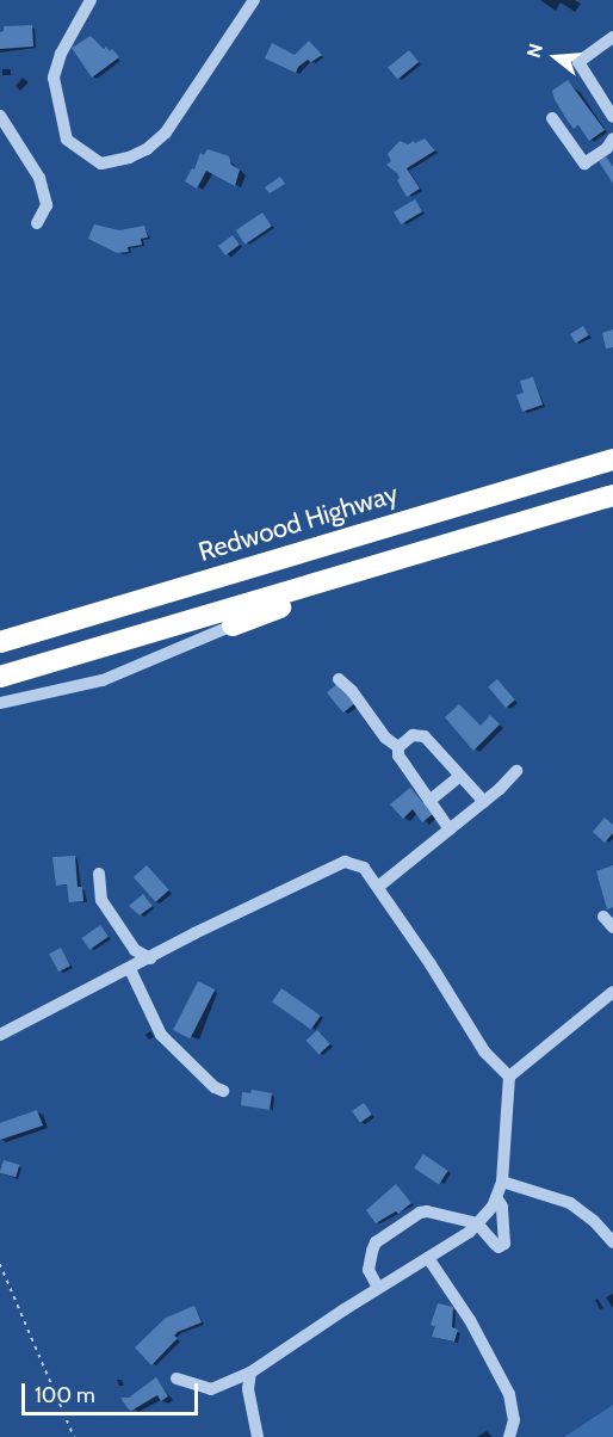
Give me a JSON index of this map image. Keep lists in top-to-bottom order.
{
  "streets": {
    "highway": ["Redwood Highway"]
  },
  "scale_bar": "100 m",
  "north": "left"
}
